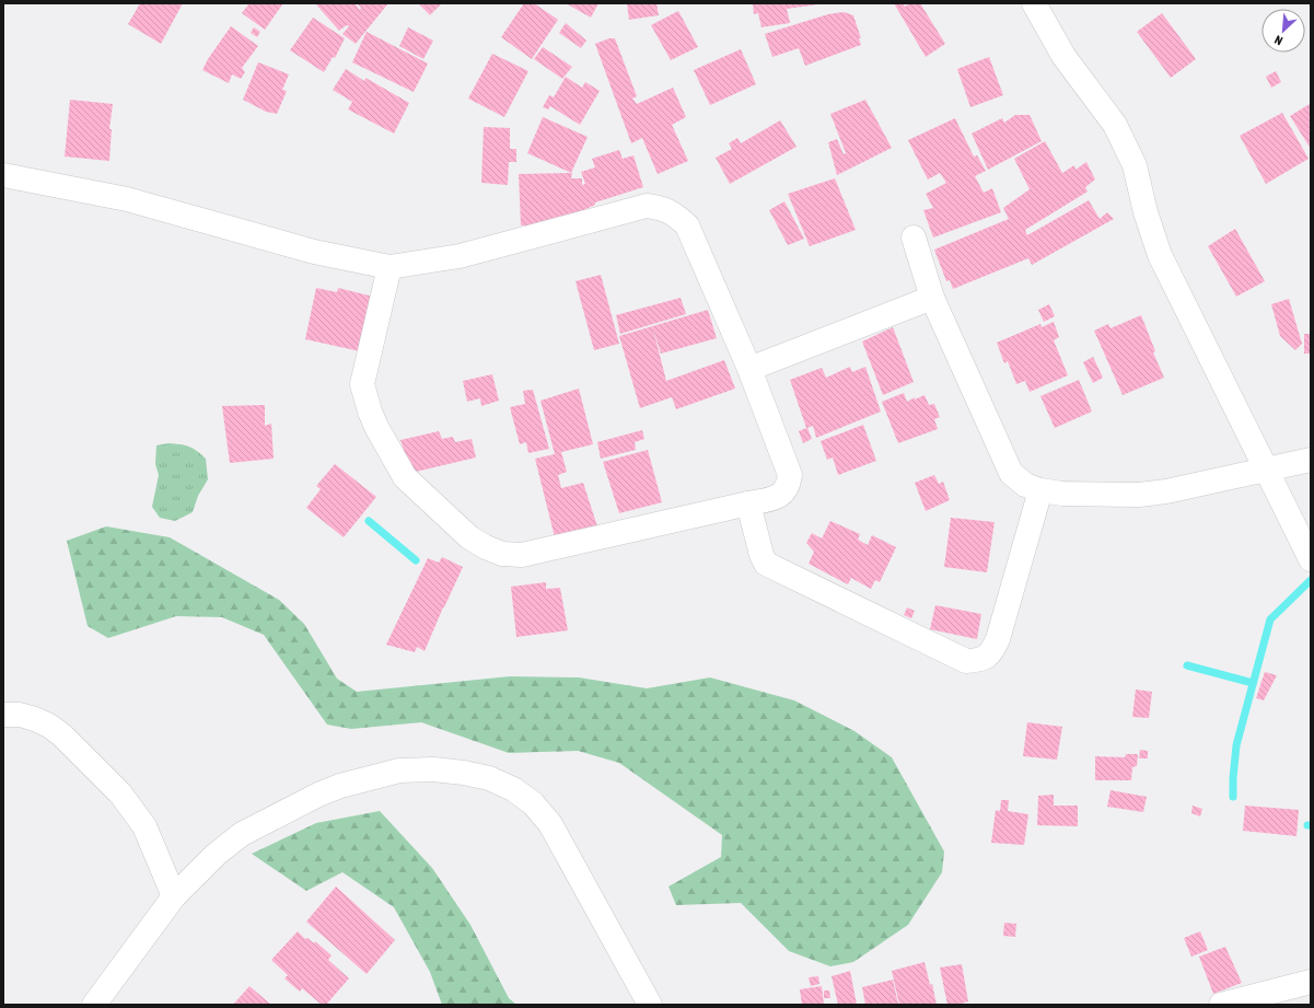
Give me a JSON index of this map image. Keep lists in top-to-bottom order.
{
  "north": "bottom left"
}
